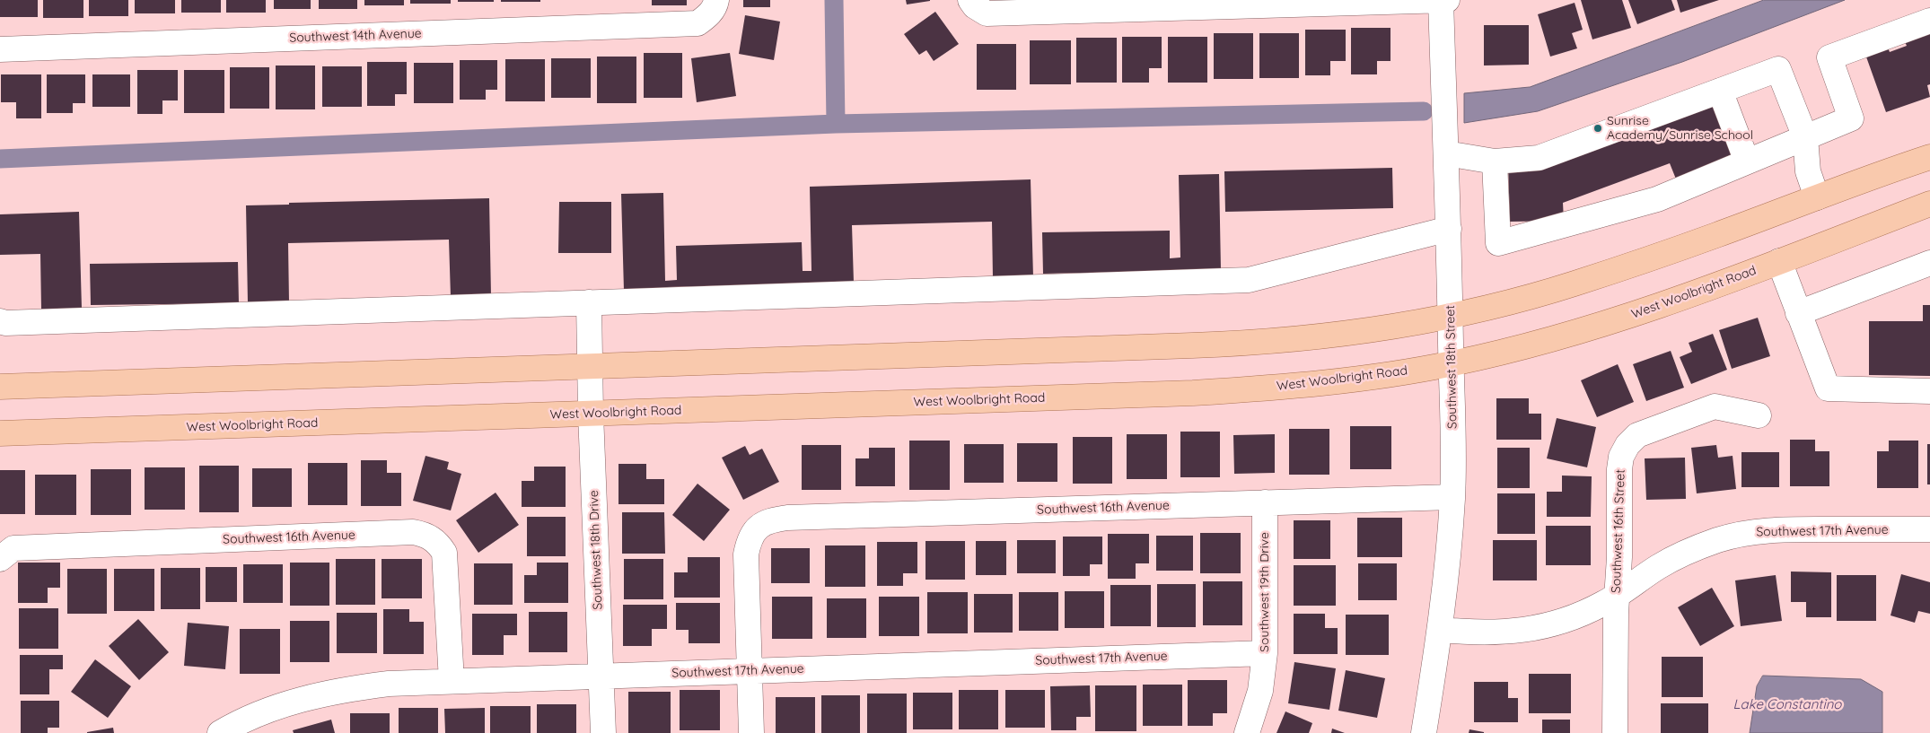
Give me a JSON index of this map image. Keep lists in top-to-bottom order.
{
  "streets": {
    "main road": ["West Woolbright Road"],
    "street": [
      "Southwest 14th Avenue",
      "Southwest 18th Street",
      "Southwest 16th Avenue",
      "Southwest 16th Street",
      "Southwest 17th Avenue",
      "Southwest 18th Drive",
      "Southwest 19th Drive"
    ]
  },
  "crossings": [
    ["West Woolbright Road", "Southwest 18th Street"],
    ["West Woolbright Road", "Southwest 18th Drive"],
    ["Southwest 18th Street", "Southwest 16th Avenue"],
    ["Southwest 18th Street", "Southwest 17th Avenue"],
    ["Southwest 16th Avenue", "Southwest 17th Avenue"],
    ["Southwest 16th Avenue", "Southwest 19th Drive"],
    ["Southwest 16th Street", "Southwest 17th Avenue"],
    ["Southwest 17th Avenue", "Southwest 18th Drive"],
    ["Southwest 17th Avenue", "Southwest 19th Drive"]
  ],
  "water": ["Lake Constantino"],
  "places": ["Sunrise Academy/Sunrise School"]
}
